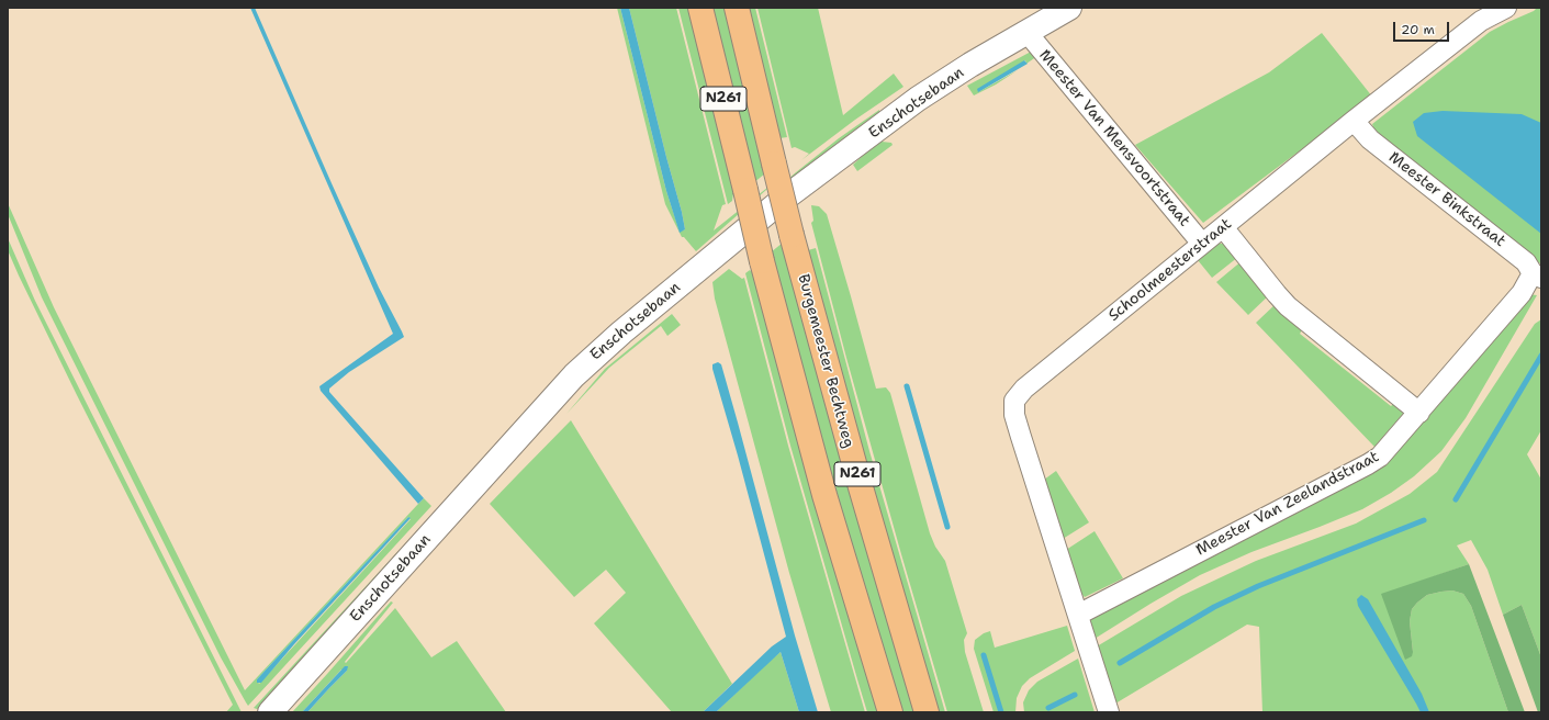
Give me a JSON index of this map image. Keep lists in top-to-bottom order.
{
  "streets": {
    "main road": ["N261", "Burgemeester Bechtweg"],
    "street": [
      "Enschotsebaan",
      "Meester Van Mensvoortstraat",
      "Meester Binkstraat",
      "Schoolmeesterstraat",
      "Meester Van Zeelandstraat"
    ]
  },
  "crossings": [
    ["Enschotsebaan", "Meester Van Mensvoortstraat"],
    ["Meester Van Mensvoortstraat", "Schoolmeesterstraat"],
    ["Meester Binkstraat", "Schoolmeesterstraat"],
    ["Meester Binkstraat", "Meester Van Zeelandstraat"],
    ["Schoolmeesterstraat", "Meester Van Zeelandstraat"]
  ],
  "scale_bar": "20 m"
}
